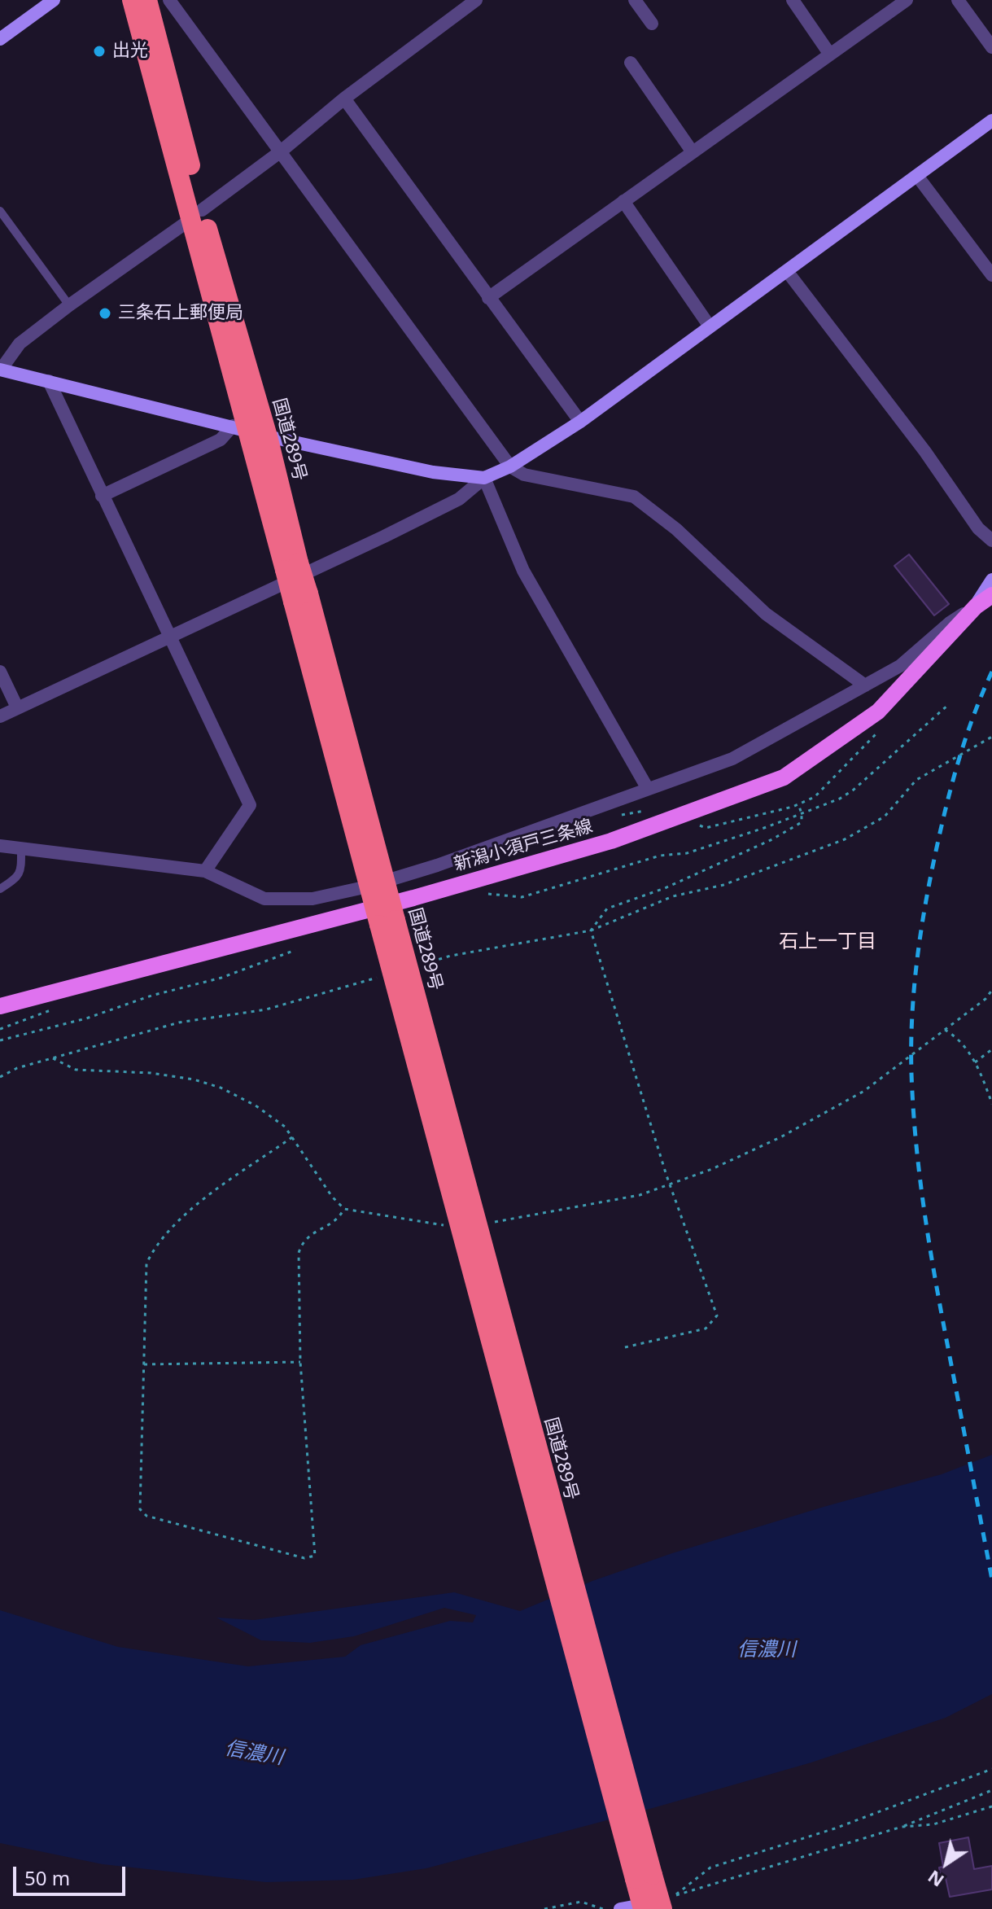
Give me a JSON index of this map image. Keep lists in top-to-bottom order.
{
  "streets": {
    "highway": ["国道289号"],
    "main road": ["新潟小須戸三条線"]
  },
  "crossings": [
    ["国道289号", "新潟小須戸三条線"]
  ],
  "districts": ["石上一丁目"],
  "water": ["信濃川"],
  "places": ["出光", "三条石上郵便局"],
  "scale_bar": "50 m",
  "north": "bottom left"
}
